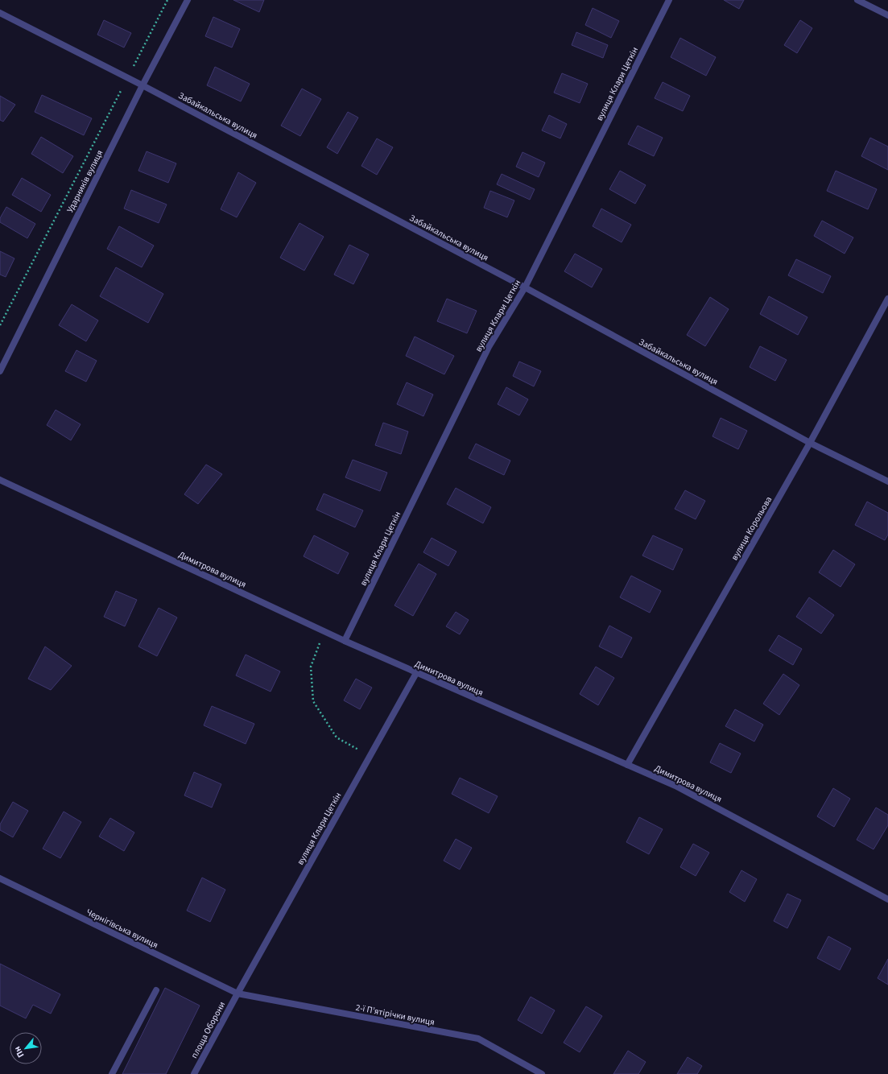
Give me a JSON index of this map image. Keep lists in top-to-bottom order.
{
  "streets": {
    "street": [
      "вулиця Клари Цеткін",
      "Забайкальська вулиця",
      "Ударників вулиця",
      "вулиця Корольова",
      "Димитрова вулиця",
      "Чернігівська вулиця",
      "2-ї П’ятірічки вулиця",
      "площа Оборони"
    ]
  },
  "crossings": [
    ["вулиця Клари Цеткін", "Забайкальська вулиця"],
    ["вулиця Клари Цеткін", "Димитрова вулиця"],
    ["вулиця Клари Цеткін", "Чернігівська вулиця"],
    ["вулиця Клари Цеткін", "2-ї П’ятірічки вулиця"],
    ["вулиця Клари Цеткін", "площа Оборони"],
    ["Забайкальська вулиця", "Ударників вулиця"],
    ["Забайкальська вулиця", "вулиця Корольова"],
    ["вулиця Корольова", "Димитрова вулиця"],
    ["Чернігівська вулиця", "2-ї П’ятірічки вулиця"],
    ["Чернігівська вулиця", "площа Оборони"],
    ["2-ї П’ятірічки вулиця", "площа Оборони"]
  ],
  "north": "bottom left"
}
